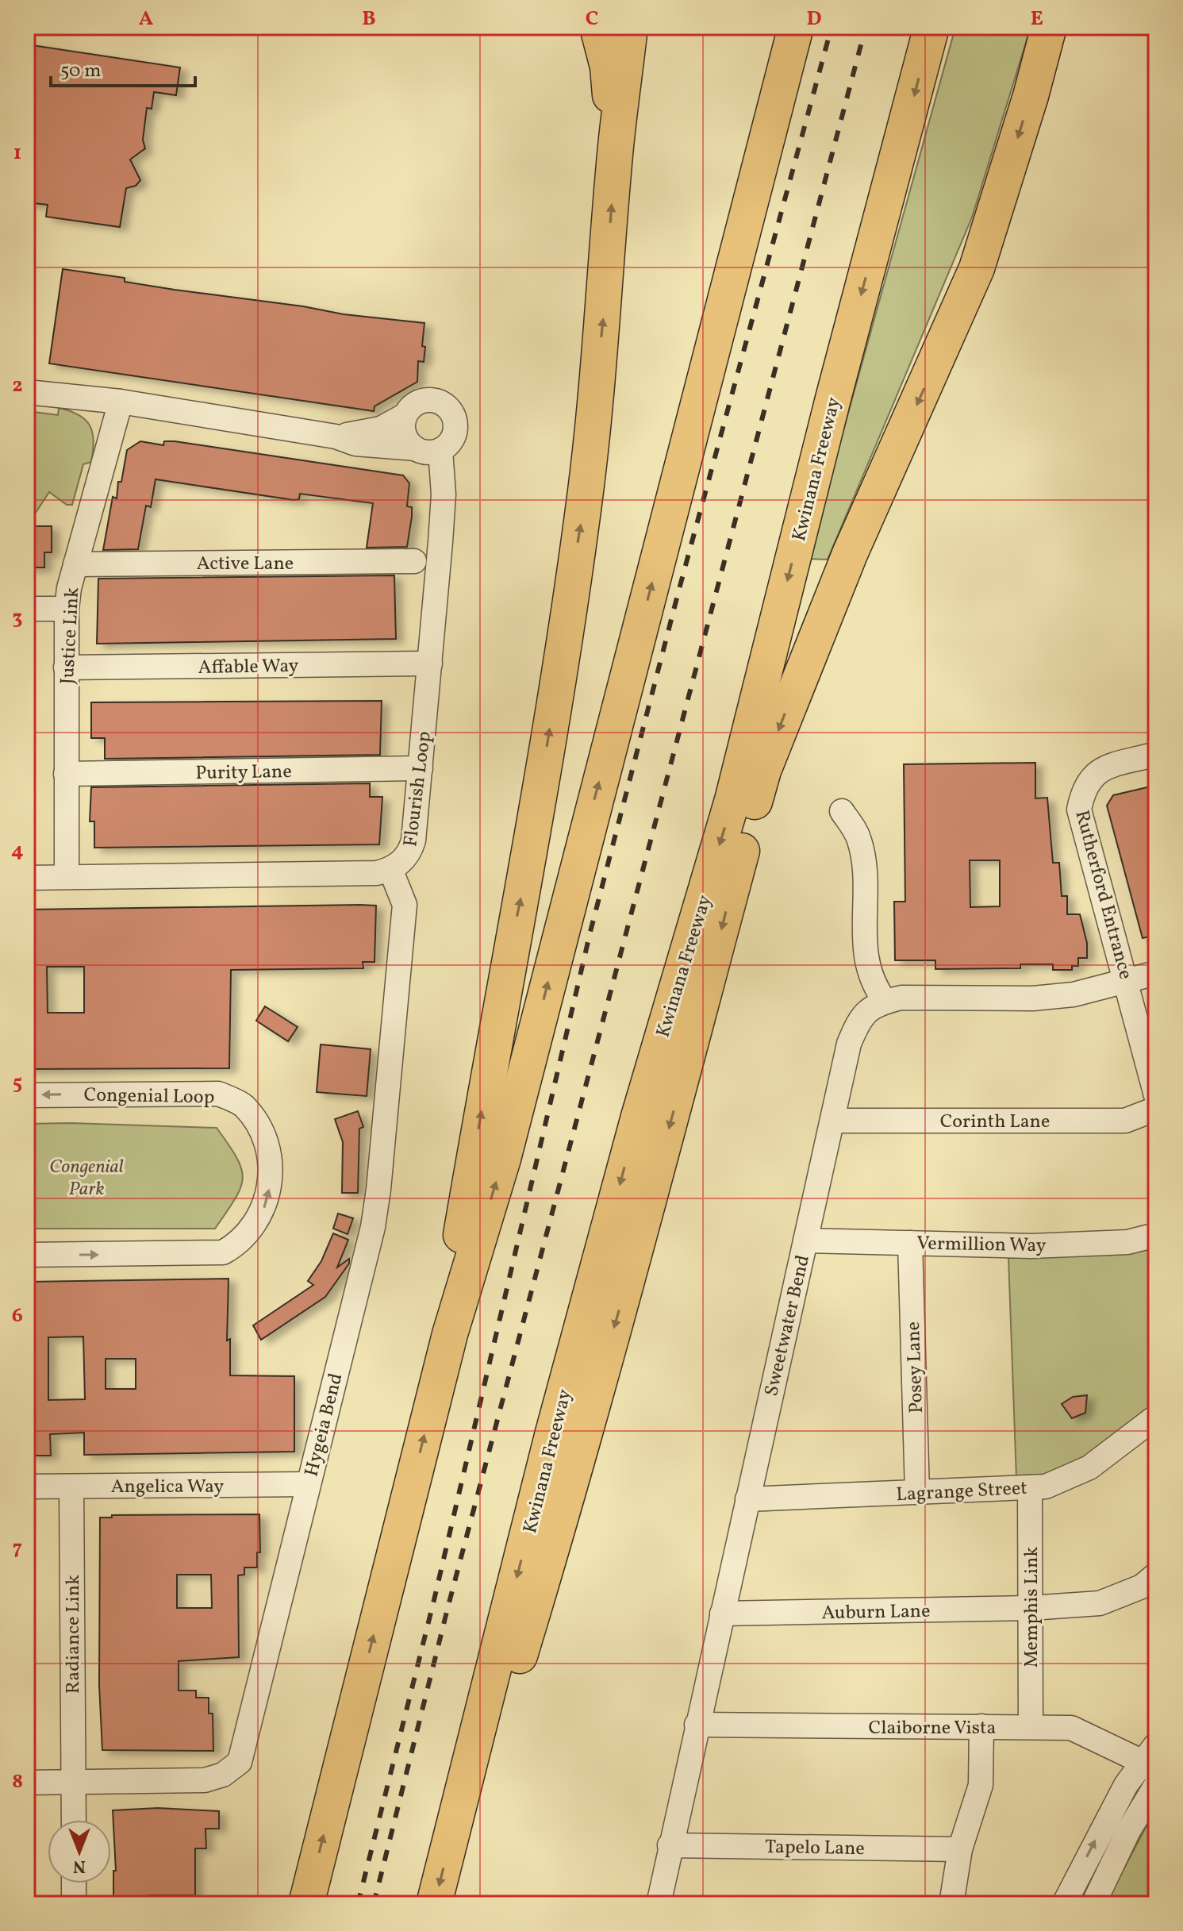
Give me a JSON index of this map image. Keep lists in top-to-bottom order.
{
  "streets": {
    "highway": ["Kwinana Freeway"],
    "street": [
      "Active Lane",
      "Justice Link",
      "Affable Way",
      "Purity Lane",
      "Flourish Loop",
      "Rutherford Entrance",
      "Congenial Loop",
      "Corinth Lane",
      "Vermillion Way",
      "Sweetwater Bend",
      "Posey Lane",
      "Hygeia Bend",
      "Angelica Way",
      "Lagrange Street",
      "Memphis Link",
      "Auburn Lane",
      "Radiance Link",
      "Claiborne Vista",
      "Tapelo Lane"
    ]
  },
  "crossings": [
    ["Active Lane", "Justice Link"],
    ["Justice Link", "Affable Way"],
    ["Justice Link", "Purity Lane"],
    ["Justice Link", "Flourish Loop"],
    ["Affable Way", "Flourish Loop"],
    ["Purity Lane", "Flourish Loop"],
    ["Flourish Loop", "Hygeia Bend"],
    ["Rutherford Entrance", "Sweetwater Bend"],
    ["Corinth Lane", "Sweetwater Bend"],
    ["Vermillion Way", "Sweetwater Bend"],
    ["Vermillion Way", "Posey Lane"],
    ["Sweetwater Bend", "Lagrange Street"],
    ["Sweetwater Bend", "Auburn Lane"],
    ["Sweetwater Bend", "Claiborne Vista"],
    ["Sweetwater Bend", "Tapelo Lane"],
    ["Posey Lane", "Lagrange Street"],
    ["Hygeia Bend", "Angelica Way"],
    ["Hygeia Bend", "Radiance Link"],
    ["Angelica Way", "Radiance Link"],
    ["Lagrange Street", "Memphis Link"],
    ["Memphis Link", "Auburn Lane"],
    ["Memphis Link", "Claiborne Vista"]
  ],
  "parks": ["Congenial Park"],
  "scale_bar": "50 m",
  "north": "bottom",
  "grid": {
    "columns": [
      "A",
      "B",
      "C",
      "D",
      "E"
    ],
    "rows": [
      "1",
      "2",
      "3",
      "4",
      "5",
      "6",
      "7",
      "8"
    ]
  }
}
